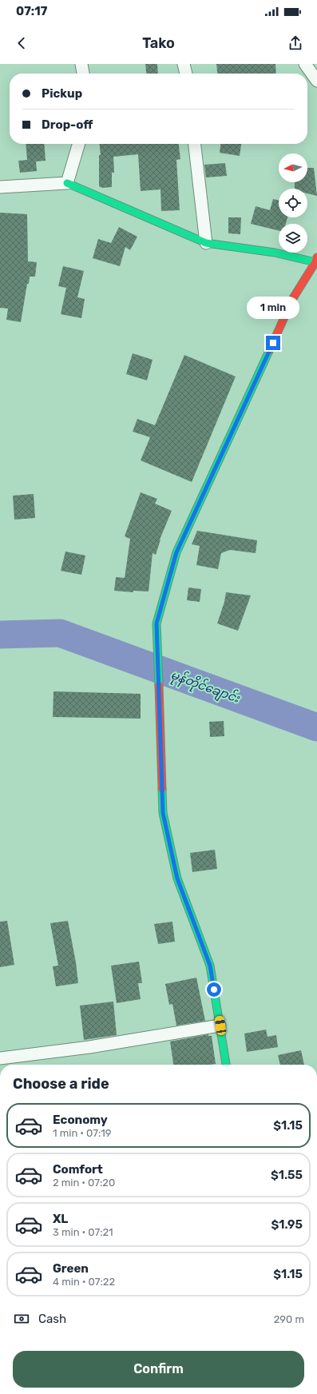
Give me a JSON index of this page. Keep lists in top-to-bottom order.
{
  "water": ["မုန်တိုင်ချောင်း"],
  "north": "left",
  "page": {
    "status": "07:17",
    "header": "Tako",
    "banner": ["Pickup", "Drop-off"],
    "bubble": "1 min",
    "heading": "Choose a ride",
    "list": [
      {
        "name": "Economy",
        "note": "1 min · 07:19",
        "value": "$1.15"
      },
      {
        "name": "Comfort",
        "note": "2 min · 07:20",
        "value": "$1.55"
      },
      {
        "name": "XL",
        "note": "3 min · 07:21",
        "value": "$1.95"
      },
      {
        "name": "Green",
        "note": "4 min · 07:22",
        "value": "$1.15"
      }
    ],
    "pay": ["Cash", "290 m"],
    "buttons": "Confirm"
  }
}
